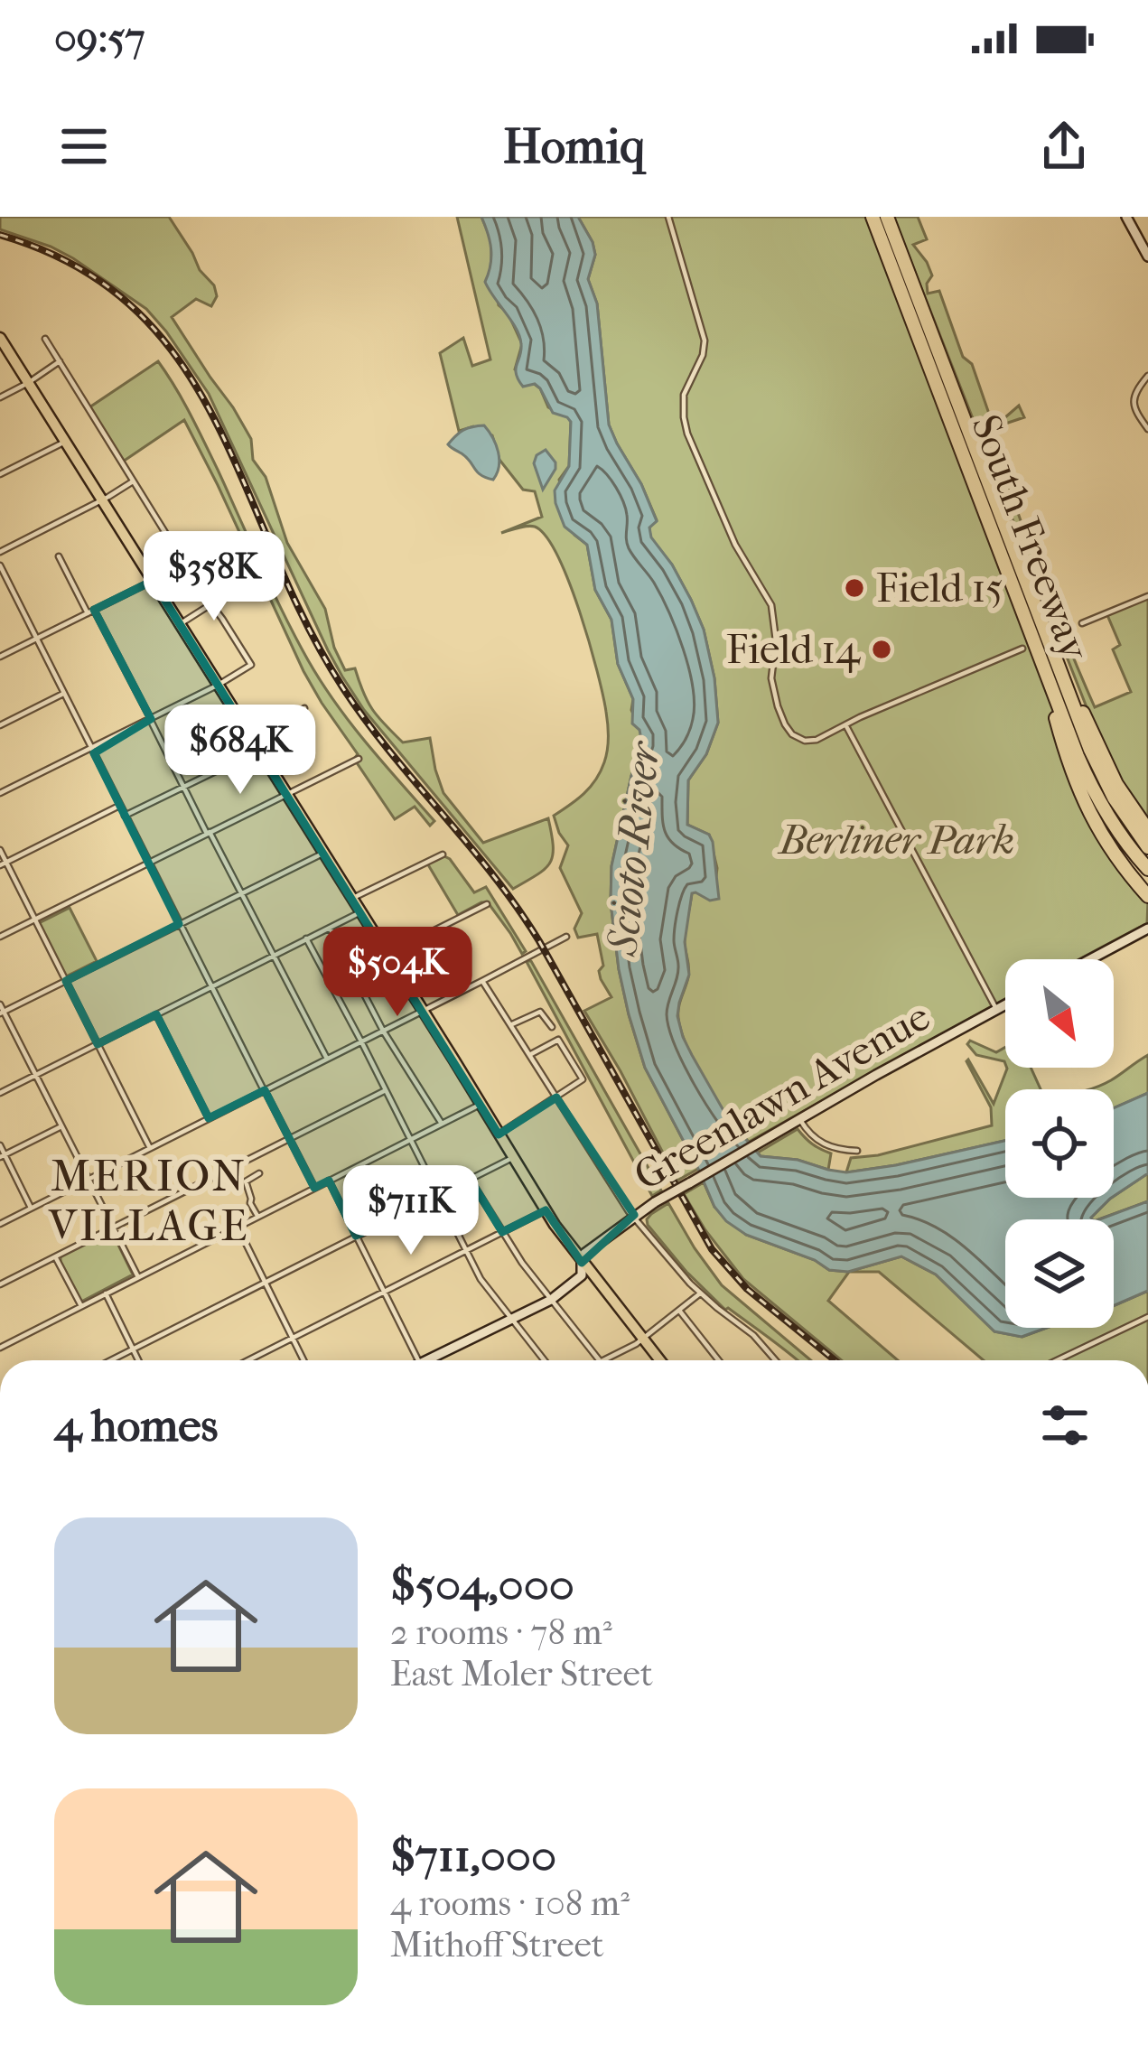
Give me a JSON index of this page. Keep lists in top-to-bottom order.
{
  "streets": {
    "highway": ["South Freeway"],
    "main road": ["Greenlawn Avenue"]
  },
  "districts": ["MERION VILLAGE"],
  "water": ["Scioto River"],
  "parks": ["Berliner Park"],
  "places": ["Field 15", "Field 14"],
  "north": "bottom right",
  "page": {
    "status": "09:57",
    "header": "Homiq",
    "price": [
      "$358K",
      "$684K",
      "$504K",
      "$711K"
    ],
    "heading": "4 homes",
    "list": [
      {
        "name": "$504,000",
        "note": "2 rooms · 78 m² · East Moler Street"
      },
      {
        "name": "$711,000",
        "note": "4 rooms · 108 m² · Mithoff Street"
      }
    ]
  }
}
